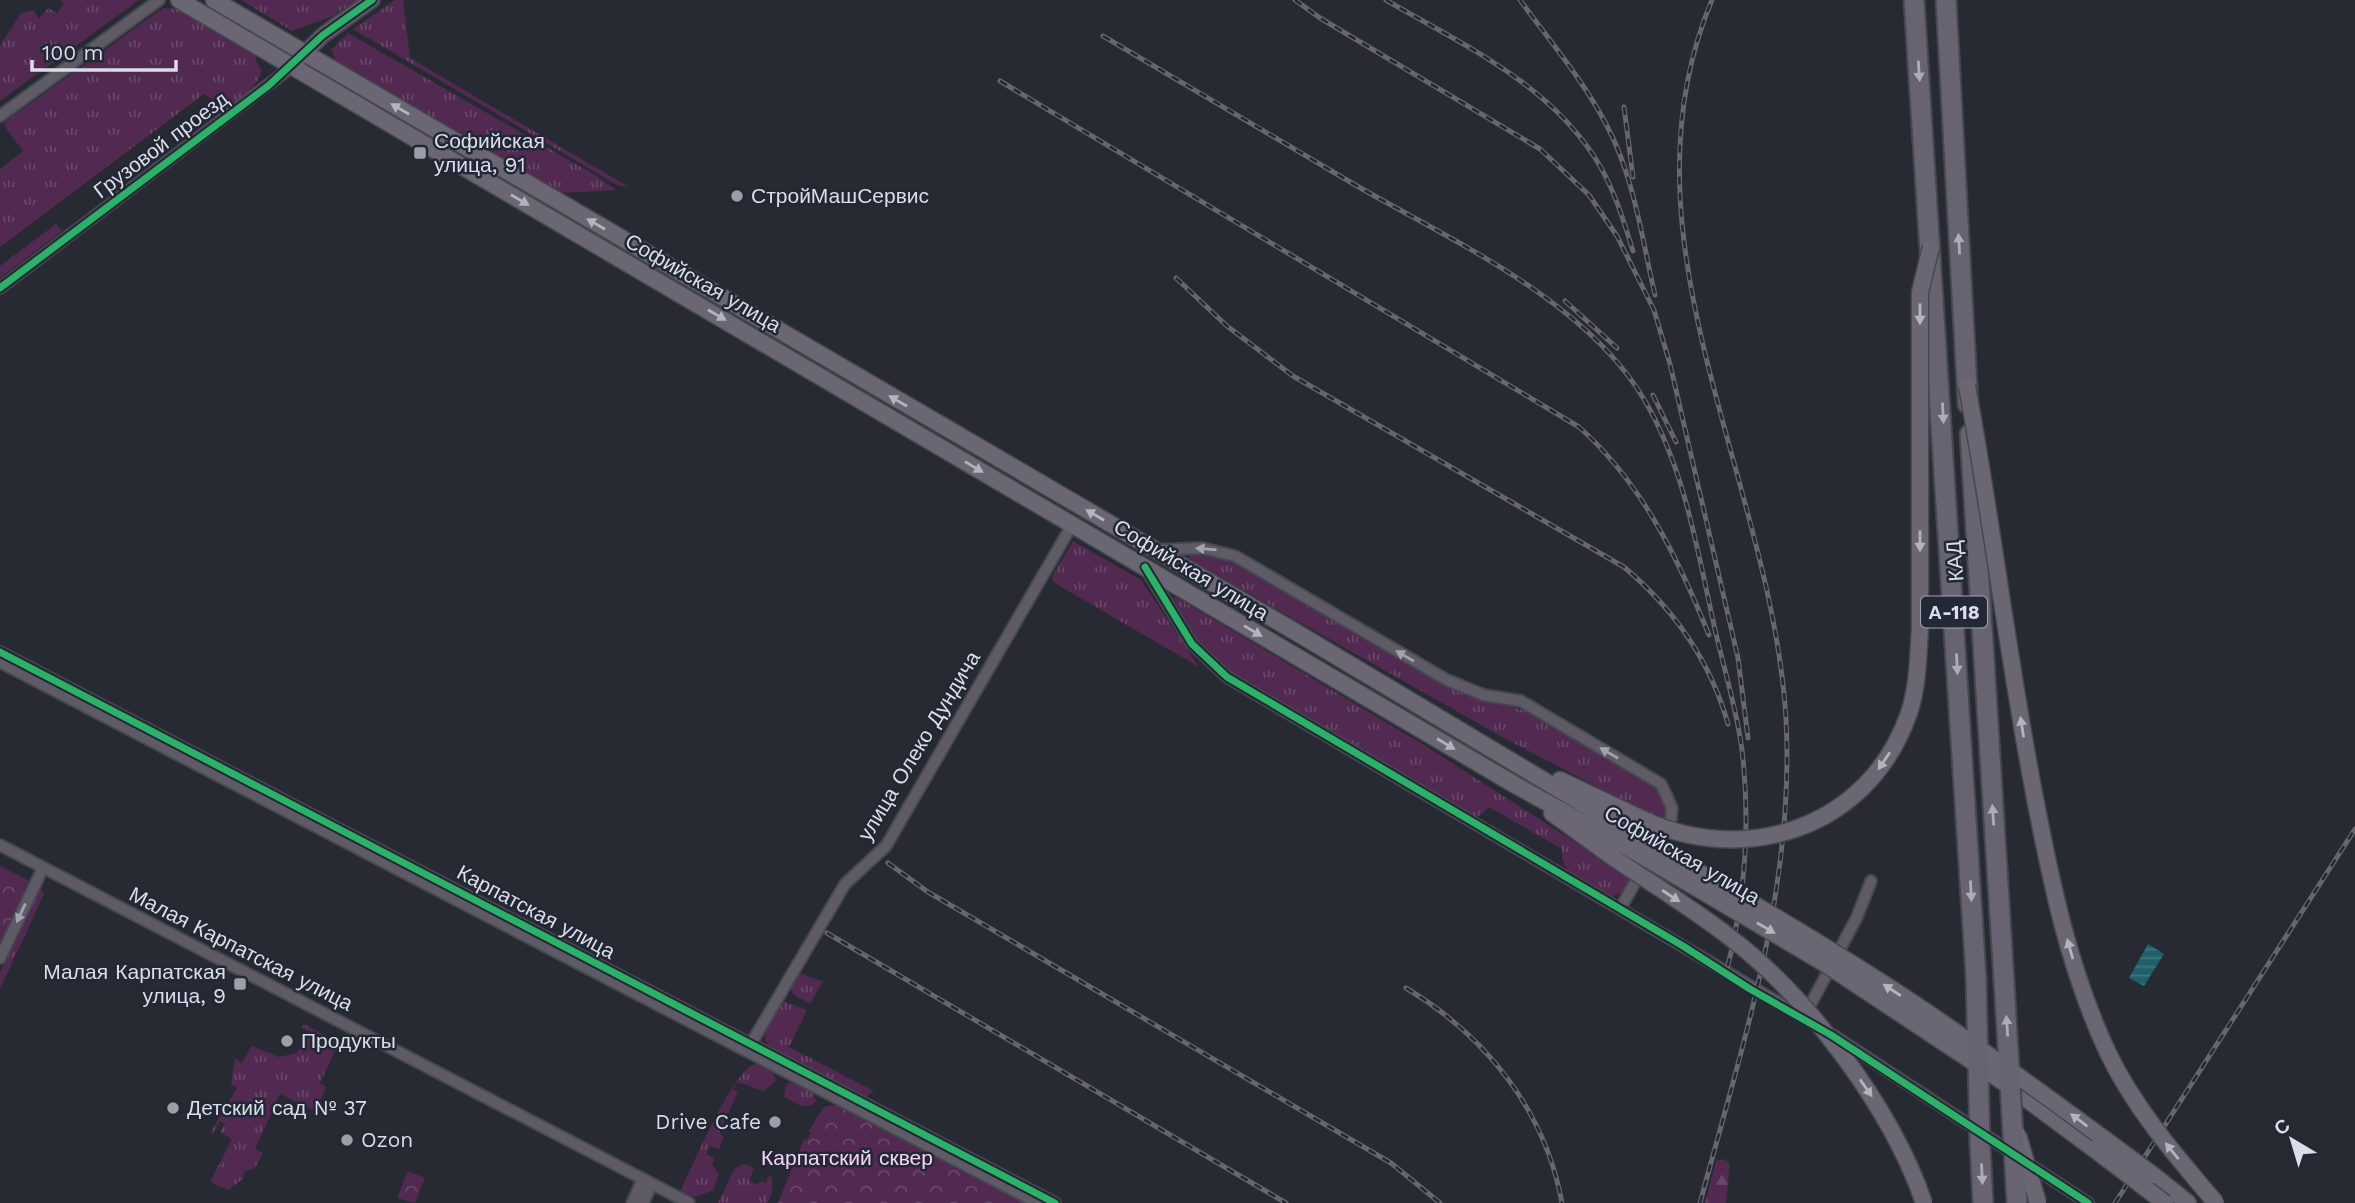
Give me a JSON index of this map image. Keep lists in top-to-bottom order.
{
  "streets": {
    "highway": ["КАД", "А-118"],
    "main road": ["Софийская улица"],
    "street": [
      "Грузовой проезд",
      "улица Олеко Дундича",
      "Карпатская улица",
      "Малая Карпатская улица"
    ]
  },
  "crossings": [
    ["Грузовой проезд", "Софийская улица"],
    ["Софийская улица", "улица Олеко Дундича"],
    ["улица Олеко Дундича", "Карпатская улица"]
  ],
  "parks": ["Карпатский сквер"],
  "places": {
    "transit": ["Софийская улица, 91", "Малая Карпатская улица, 9"],
    "other": [
      "СтройМашСервис",
      "Продукты",
      "Детский сад № 37",
      "Drive Cafe",
      "Ozon"
    ]
  },
  "scale_bar": "100 m",
  "north": "top left"
}
